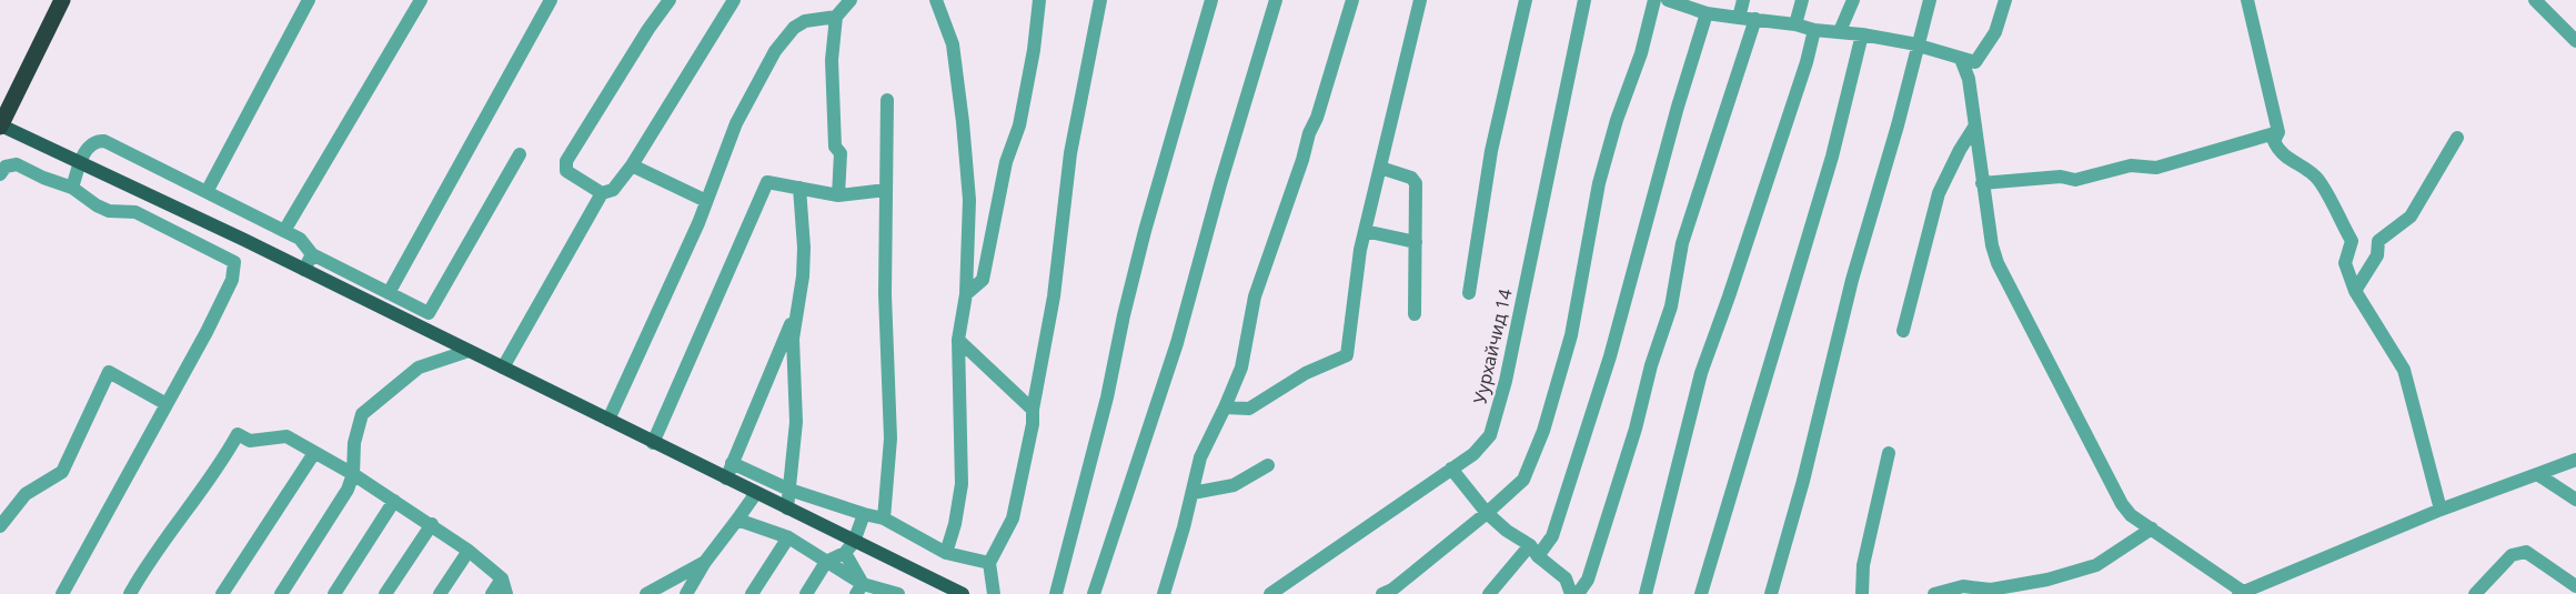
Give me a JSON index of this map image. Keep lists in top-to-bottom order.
{
  "streets": {
    "street": ["Уурхайчид 14"]
  }
}
